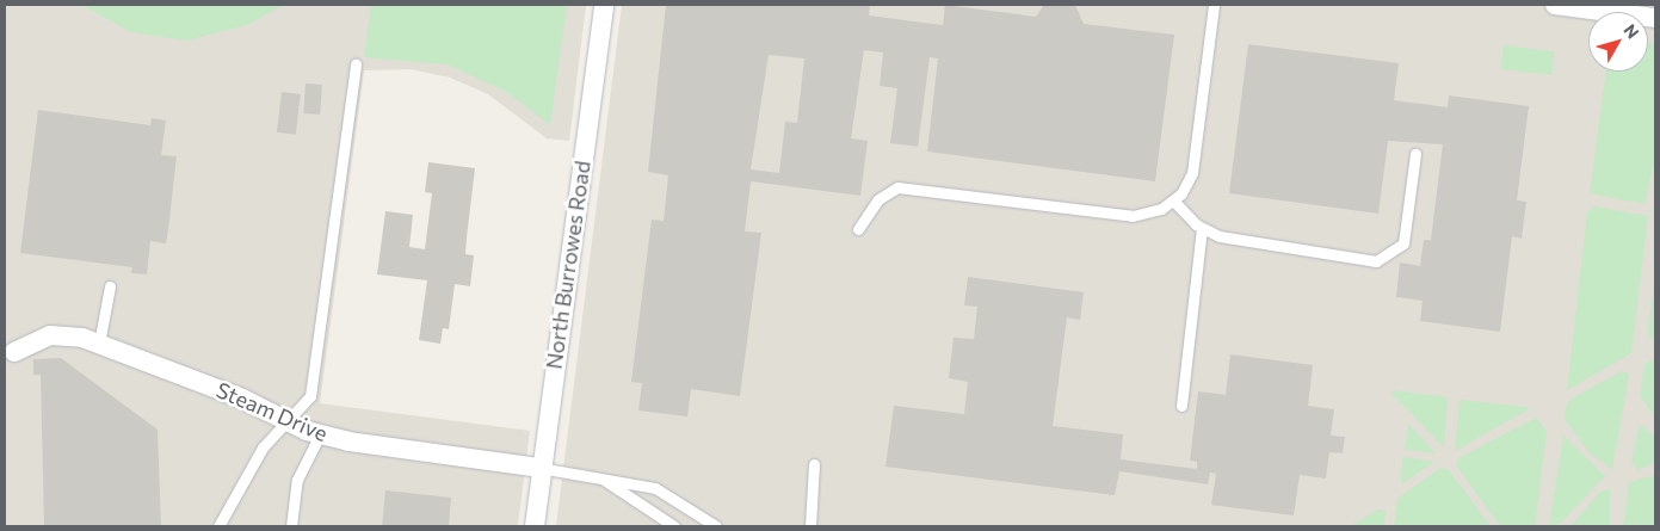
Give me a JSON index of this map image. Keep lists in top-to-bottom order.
{
  "streets": {
    "street": ["North Burrowes Road", "Steam Drive"]
  },
  "crossings": [
    ["North Burrowes Road", "Steam Drive"]
  ],
  "north": "top right"
}
